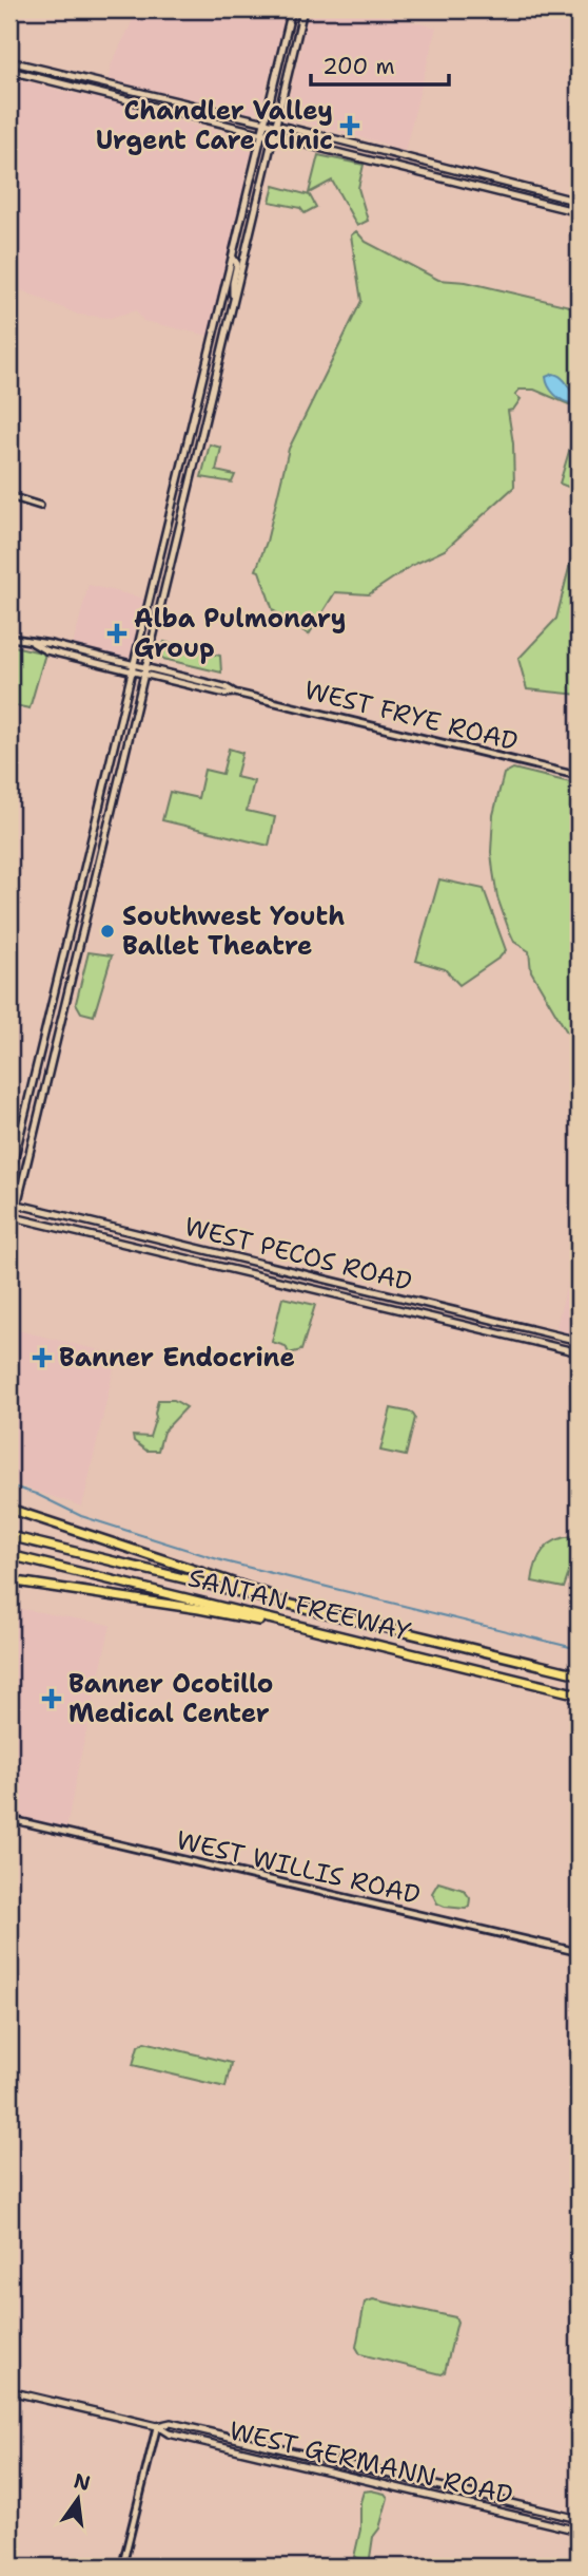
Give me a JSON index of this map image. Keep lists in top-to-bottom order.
{
  "streets": {
    "highway": ["SANTAN FREEWAY"],
    "main road": ["WEST PECOS ROAD", "WEST GERMANN ROAD"],
    "street": ["WEST FRYE ROAD", "WEST WILLIS ROAD"]
  },
  "places": {
    "health": [
      "Chandler Valley Urgent Care Clinic",
      "Alba Pulmonary Group",
      "Banner Endocrine",
      "Banner Ocotillo Medical Center"
    ],
    "other": ["Southwest Youth Ballet Theatre"]
  },
  "scale_bar": "200 m",
  "north": "top"
}
